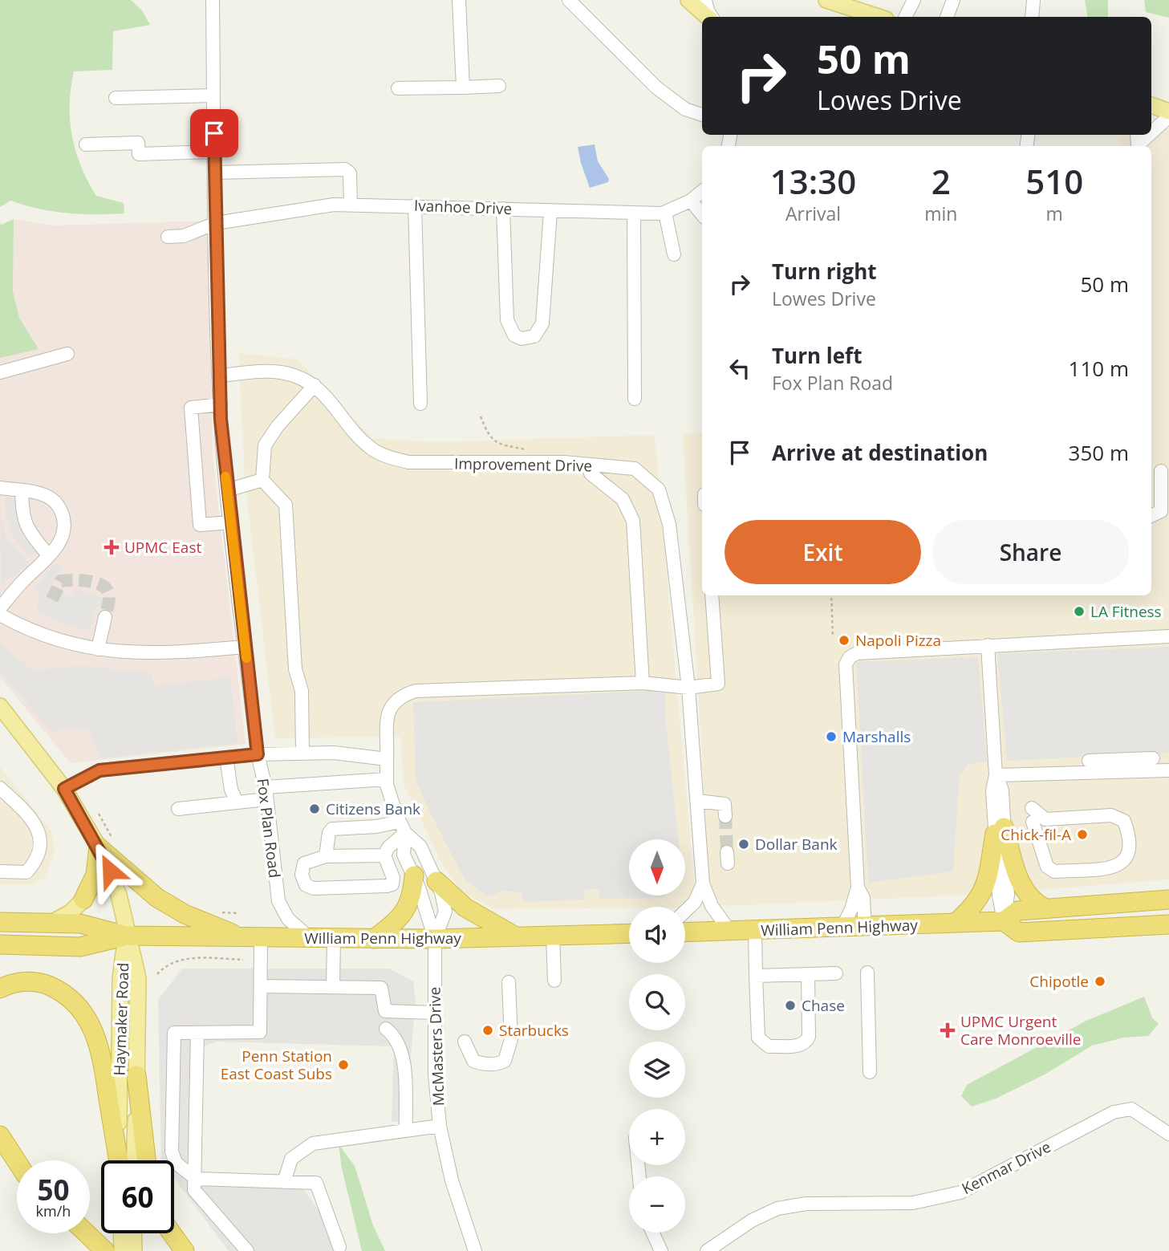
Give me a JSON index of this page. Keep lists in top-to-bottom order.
{
  "streets": {
    "highway": ["William Penn Highway"],
    "main road": ["Haymaker Road"],
    "street": [
      "Ivanhoe Drive",
      "Improvement Drive",
      "Fox Plan Road",
      "McMasters Drive",
      "Kenmar Drive"
    ]
  },
  "crossings": [
    ["Ivanhoe Drive", "Fox Plan Road"],
    ["Improvement Drive", "Fox Plan Road"],
    ["Fox Plan Road", "William Penn Highway"],
    ["William Penn Highway", "Haymaker Road"],
    ["William Penn Highway", "McMasters Drive"]
  ],
  "places": {
    "health": ["UPMC East", "UPMC Urgent Care Monroeville"],
    "other": [
      "LA Fitness",
      "Napoli Pizza",
      "Marshalls",
      "Citizens Bank",
      "Chick-fil-A",
      "Dollar Bank",
      "Chipotle",
      "Chase",
      "Starbucks",
      "Penn Station East Coast Subs"
    ]
  },
  "north": "bottom",
  "page": {
    "turn": ["50 m", "Lowes Drive"],
    "eta": [
      "13:30",
      "Arrival",
      "2",
      "min",
      "510",
      "m"
    ],
    "list": [
      {
        "name": "Turn right",
        "note": "Lowes Drive",
        "value": "50 m"
      },
      {
        "name": "Turn left",
        "note": "Fox Plan Road",
        "value": "110 m"
      },
      {
        "name": "Arrive at destination",
        "value": "350 m"
      }
    ],
    "buttons": ["Exit", "Share"],
    "map_buttons": ["+", "−"],
    "speed": "50 km/h",
    "limit": "60"
  }
}
